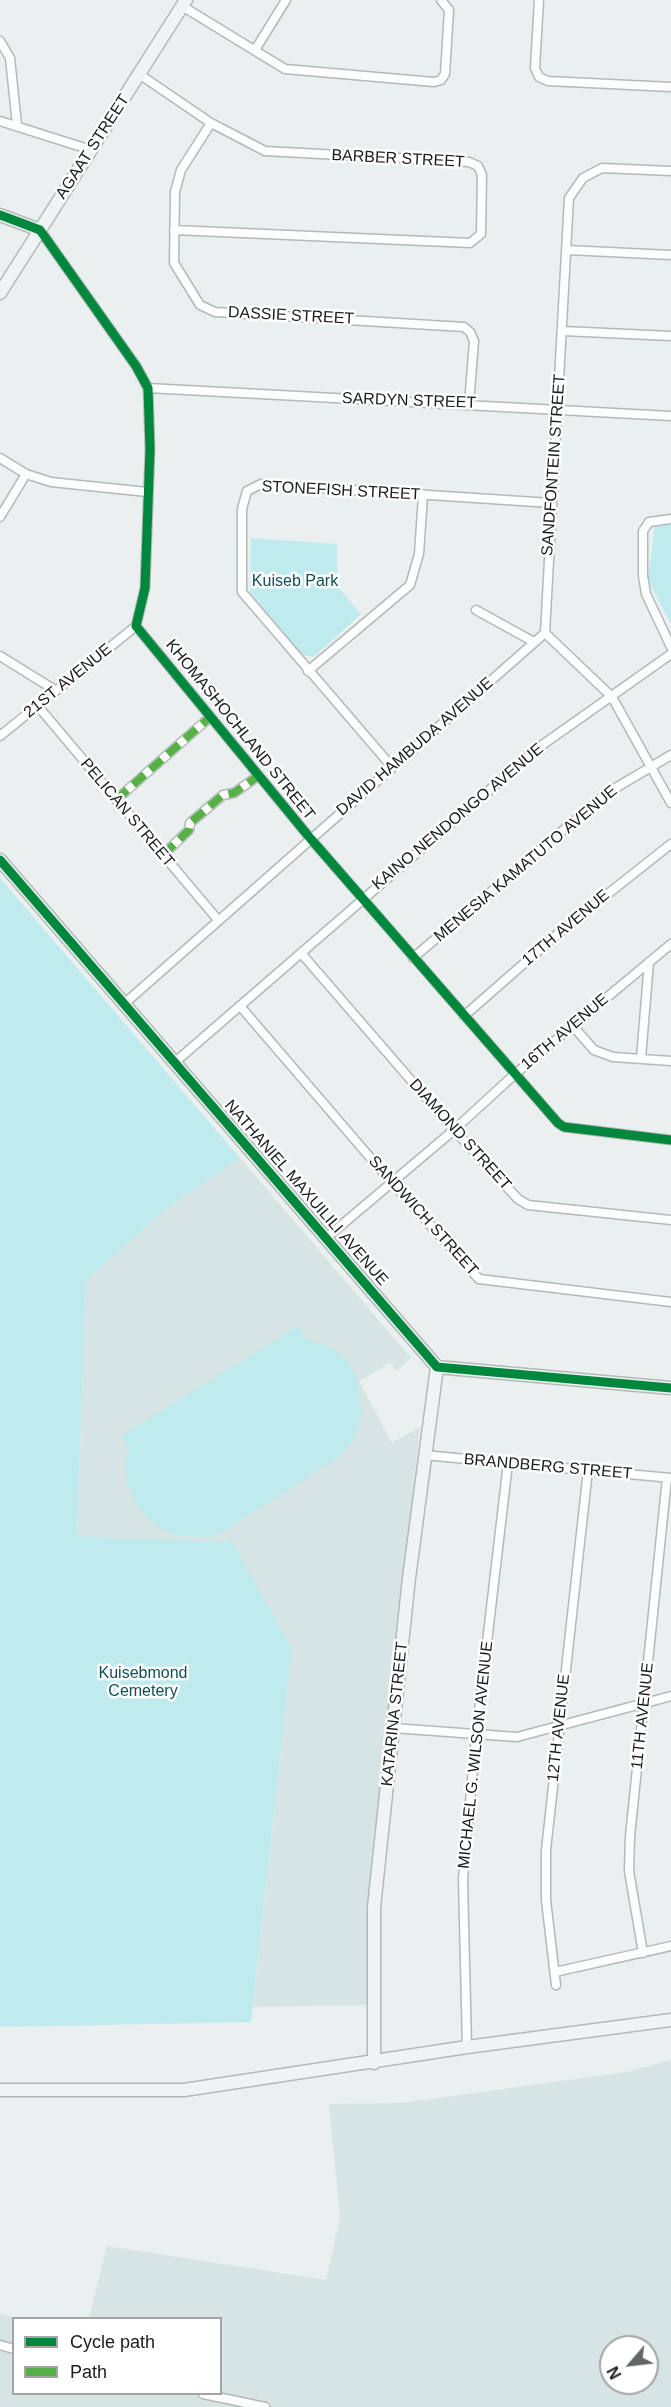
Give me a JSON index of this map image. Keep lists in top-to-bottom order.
{
  "streets": {
    "street": [
      "AGAAT STREET",
      "BARBER STREET",
      "DASSIE STREET",
      "SARDYN STREET",
      "SANDFONTEIN STREET",
      "STONEFISH STREET",
      "21ST AVENUE",
      "KHOMASHOCHLAND STREET",
      "DAVID HAMBUDA AVENUE",
      "PELICAN STREET",
      "KAINO NENDONGO AVENUE",
      "MENESIA KAMATUTO AVENUE",
      "17TH AVENUE",
      "16TH AVENUE",
      "DIAMOND STREET",
      "NATHANIEL MAXUILILI AVENUE",
      "SANDWICH STREET",
      "BRANDBERG STREET",
      "KATARINA STREET",
      "11TH AVENUE",
      "12TH AVENUE",
      "MICHAEL G. WILSON AVENUE"
    ]
  },
  "crossings": [
    ["AGAAT STREET", "BARBER STREET"],
    ["BARBER STREET", "DASSIE STREET"],
    ["DASSIE STREET", "SARDYN STREET"],
    ["SARDYN STREET", "SANDFONTEIN STREET"],
    ["SANDFONTEIN STREET", "STONEFISH STREET"],
    ["SANDFONTEIN STREET", "DAVID HAMBUDA AVENUE"],
    ["STONEFISH STREET", "DAVID HAMBUDA AVENUE"],
    ["21ST AVENUE", "KHOMASHOCHLAND STREET"],
    ["21ST AVENUE", "PELICAN STREET"],
    ["KHOMASHOCHLAND STREET", "DAVID HAMBUDA AVENUE"],
    ["KHOMASHOCHLAND STREET", "KAINO NENDONGO AVENUE"],
    ["KHOMASHOCHLAND STREET", "MENESIA KAMATUTO AVENUE"],
    ["KHOMASHOCHLAND STREET", "17TH AVENUE"],
    ["KHOMASHOCHLAND STREET", "16TH AVENUE"],
    ["DAVID HAMBUDA AVENUE", "PELICAN STREET"],
    ["DAVID HAMBUDA AVENUE", "NATHANIEL MAXUILILI AVENUE"],
    ["KAINO NENDONGO AVENUE", "DIAMOND STREET"],
    ["KAINO NENDONGO AVENUE", "NATHANIEL MAXUILILI AVENUE"],
    ["KAINO NENDONGO AVENUE", "SANDWICH STREET"],
    ["16TH AVENUE", "DIAMOND STREET"],
    ["16TH AVENUE", "NATHANIEL MAXUILILI AVENUE"],
    ["16TH AVENUE", "SANDWICH STREET"],
    ["NATHANIEL MAXUILILI AVENUE", "KATARINA STREET"],
    ["BRANDBERG STREET", "KATARINA STREET"],
    ["BRANDBERG STREET", "11TH AVENUE"],
    ["BRANDBERG STREET", "12TH AVENUE"],
    ["BRANDBERG STREET", "MICHAEL G. WILSON AVENUE"]
  ],
  "parks": ["Kuiseb Park", "Kuisebmond Cemetery"],
  "legend": ["Cycle path", "Path"],
  "north": "bottom left"
}
